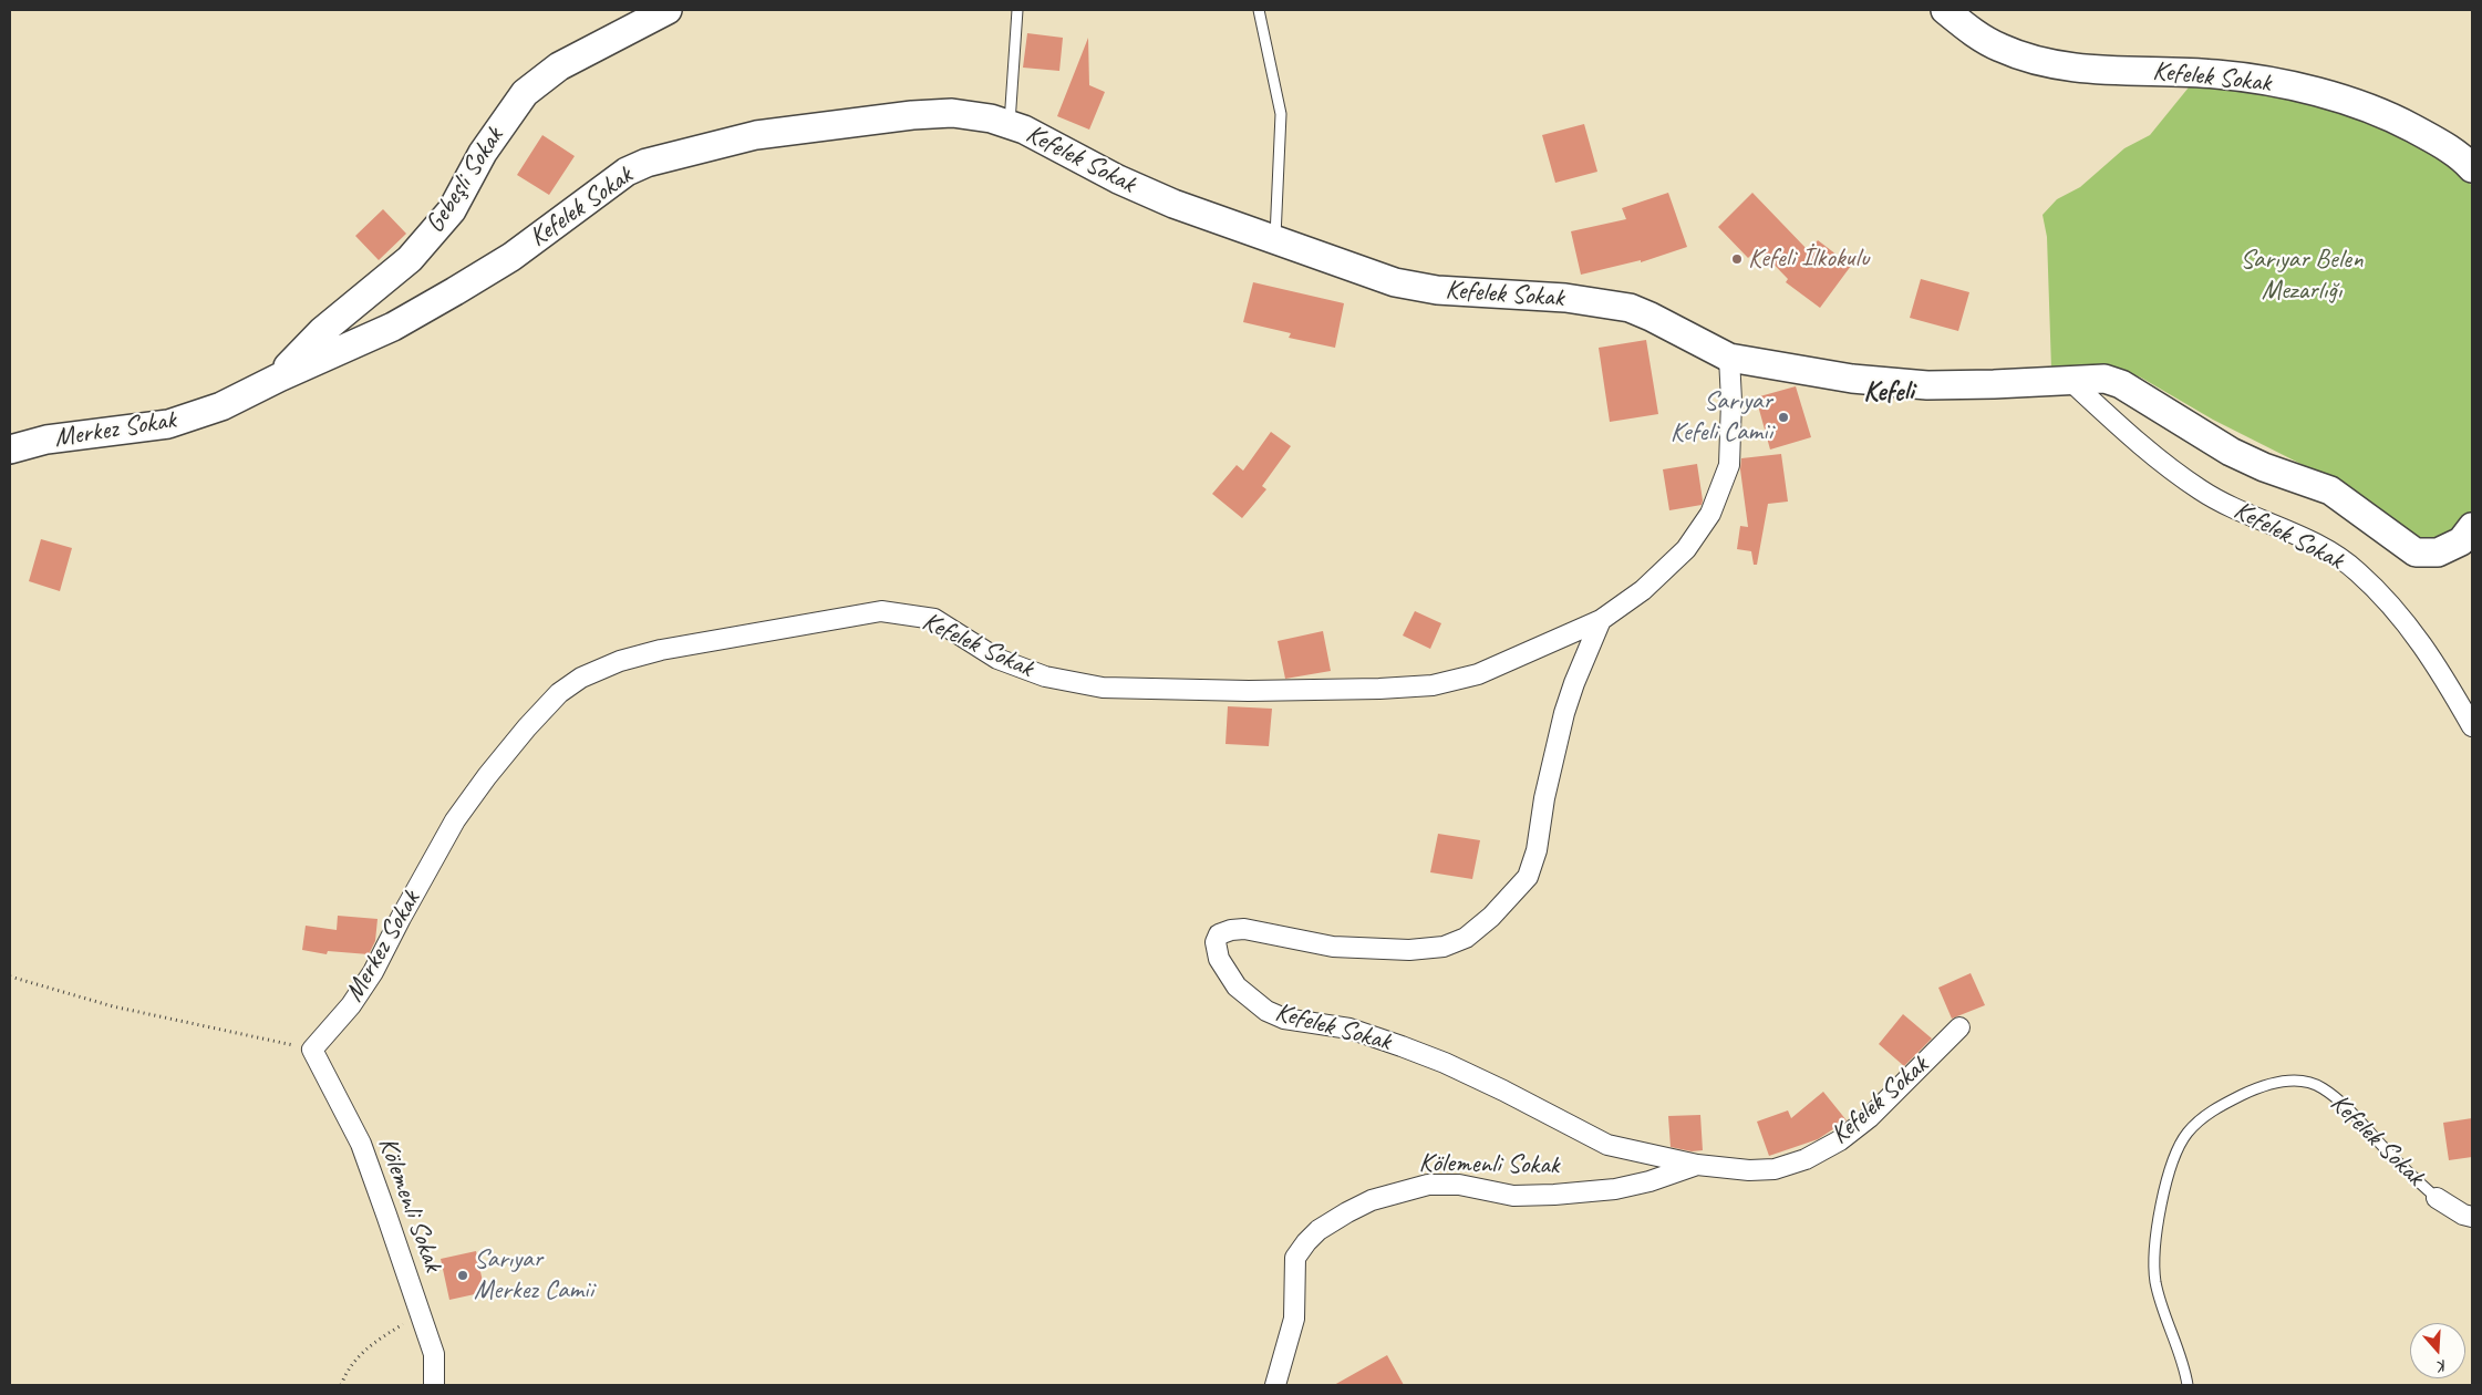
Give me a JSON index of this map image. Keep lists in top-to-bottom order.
{
  "streets": {
    "street": [
      "Kefelek Sokak",
      "Gebeşli Sokak",
      "Merkez Sokak",
      "Kölemenli Sokak"
    ]
  },
  "crossings": [
    ["Kefelek Sokak", "Gebeşli Sokak"],
    ["Kefelek Sokak", "Merkez Sokak"],
    ["Kefelek Sokak", "Kölemenli Sokak"],
    ["Gebeşli Sokak", "Merkez Sokak"],
    ["Merkez Sokak", "Kölemenli Sokak"]
  ],
  "districts": ["Kefeli"],
  "parks": ["Sarıyar Belen Mezarlığı"],
  "places": ["Kefeli İlkokulu", "Sarıyar Kefeli Camii", "Sarıyar Merkez Camii"],
  "north": "bottom"
}
